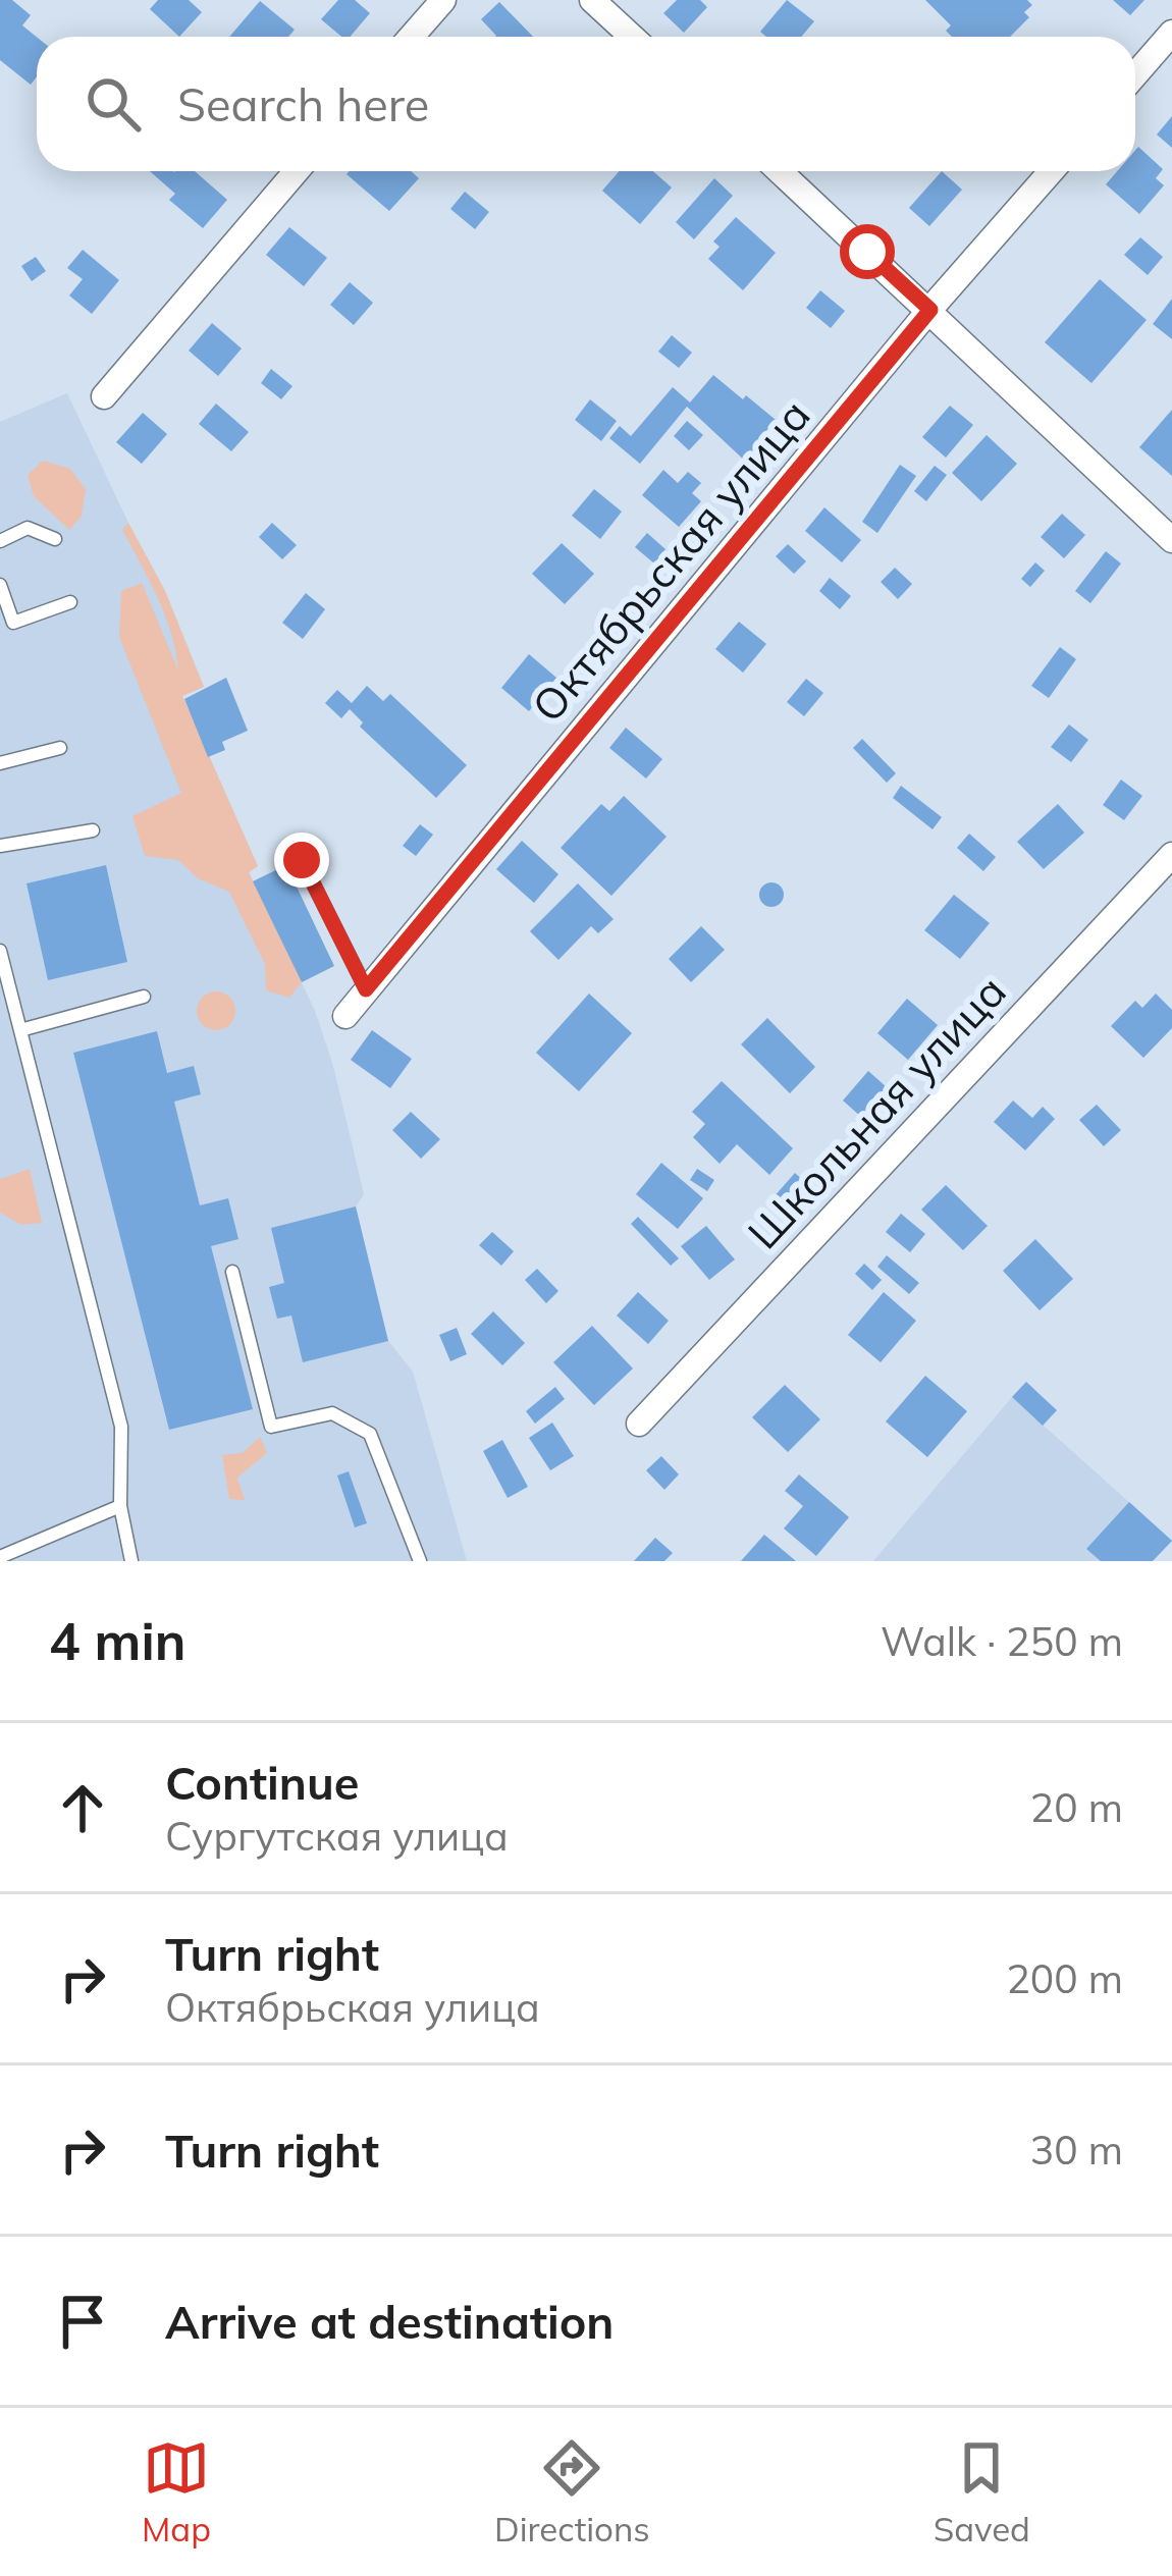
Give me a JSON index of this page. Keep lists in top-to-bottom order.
{
  "streets": {
    "street": ["Октябрьская улица", "Школьная улица"]
  },
  "page": {
    "search": "Search here",
    "heading": ["4 min", "Walk · 250 m"],
    "list": [
      ["Continue", "Сургутская улица", "20 m"],
      ["Turn right", "Октябрьская улица", "200 m"],
      ["Turn right", "30 m"],
      "Arrive at destination"
    ],
    "nav": ["Map", "Directions", "Saved"]
  }
}
